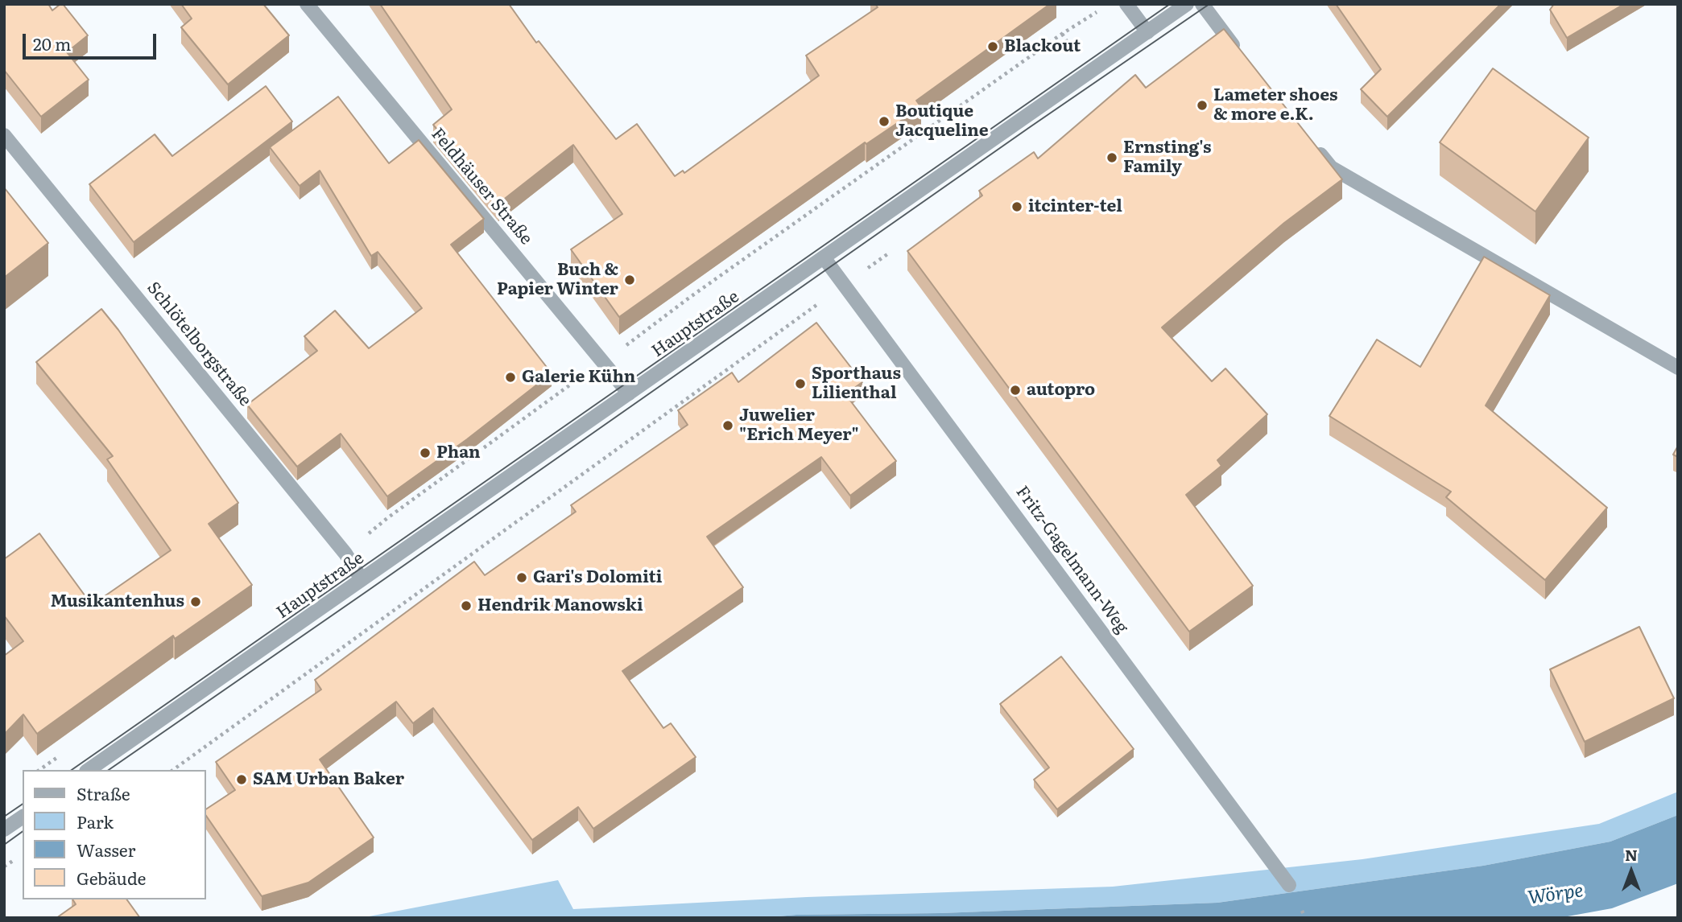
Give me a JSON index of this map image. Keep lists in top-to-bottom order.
{
  "streets": {
    "street": [
      "Feldhäuser Straße",
      "Hauptstraße",
      "Schlötelborgstraße",
      "Fritz-Gagelmann-Weg"
    ]
  },
  "crossings": [
    ["Feldhäuser Straße", "Hauptstraße"],
    ["Hauptstraße", "Schlötelborgstraße"],
    ["Hauptstraße", "Fritz-Gagelmann-Weg"]
  ],
  "water": ["Wörpe"],
  "places": [
    "Blackout",
    "Lameter shoes & more e.K.",
    "Boutique Jacqueline",
    "Ernsting's Family",
    "itcinter-tel",
    "Buch & Papier Winter",
    "Galerie Kühn",
    "Sporthaus Lilienthal",
    "autopro",
    "Juwelier \"Erich Meyer\"",
    "Phan",
    "Gari's Dolomiti",
    "Musikantenhus",
    "Hendrik Manowski",
    "SAM Urban Baker"
  ],
  "legend": [
    "Straße",
    "Park",
    "Wasser",
    "Gebäude"
  ],
  "scale_bar": "20 m",
  "north": "top"
}
